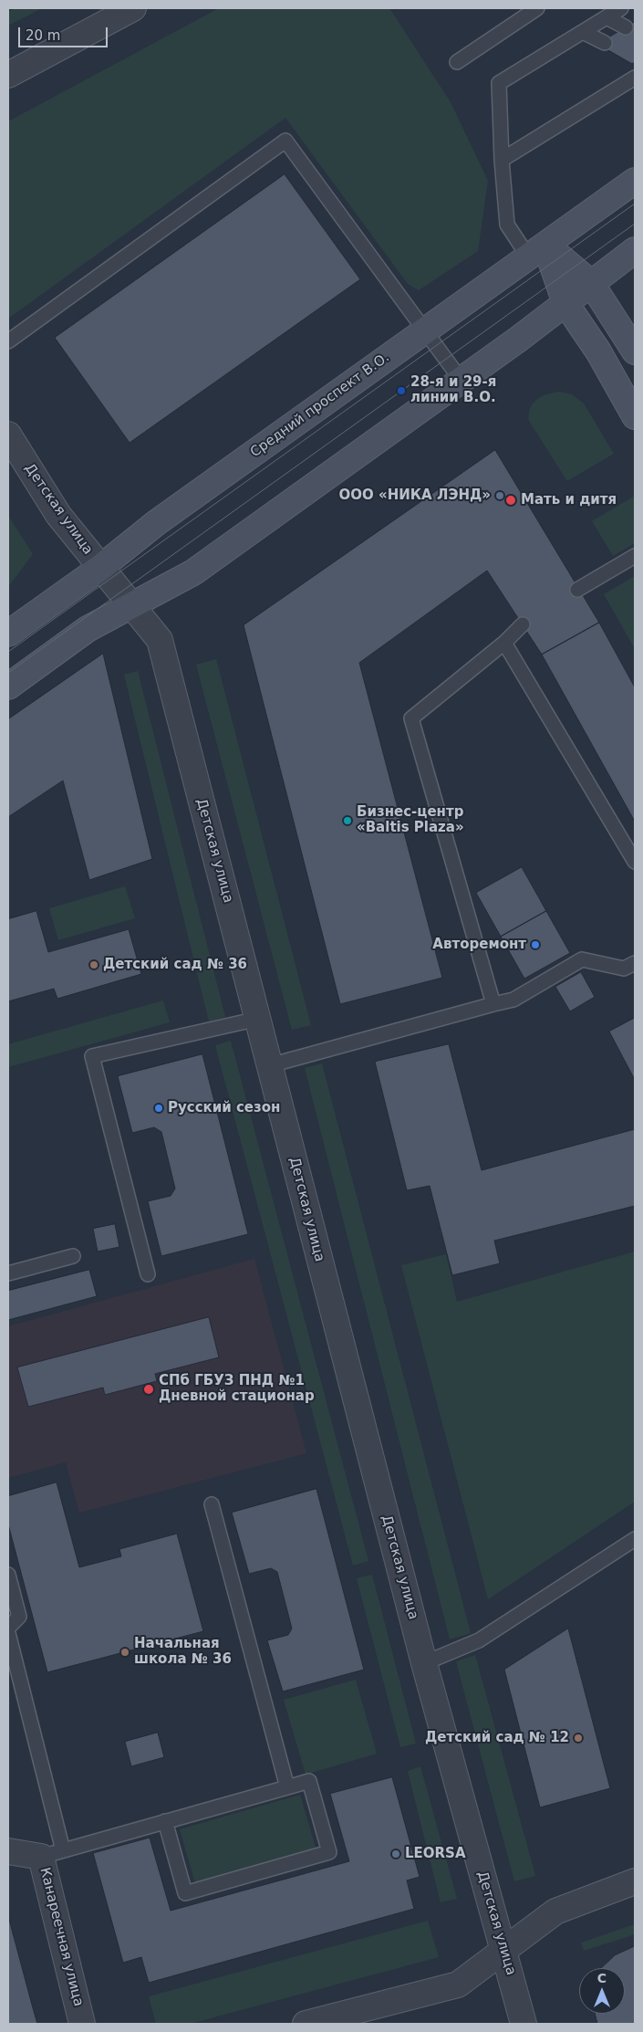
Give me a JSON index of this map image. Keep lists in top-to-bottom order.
{
  "streets": {
    "main road": ["Средний проспект В.О."],
    "street": ["Детская улица", "Канареечная улица"]
  },
  "crossings": [
    ["Средний проспект В.О.", "Детская улица"]
  ],
  "places": [
    "28-я и 29-я линии В.О.",
    "ООО «НИКА ЛЭНД»",
    "Мать и дитя",
    "Бизнес-центр «Baltis Plaza»",
    "Авторемонт",
    "Детский сад № 36",
    "Русский сезон",
    "СПб ГБУЗ ПНД №1 Дневной стационар",
    "Начальная школа № 36",
    "Детский сад № 12",
    "LEORSA"
  ],
  "scale_bar": "20 m",
  "north": "top"
}
